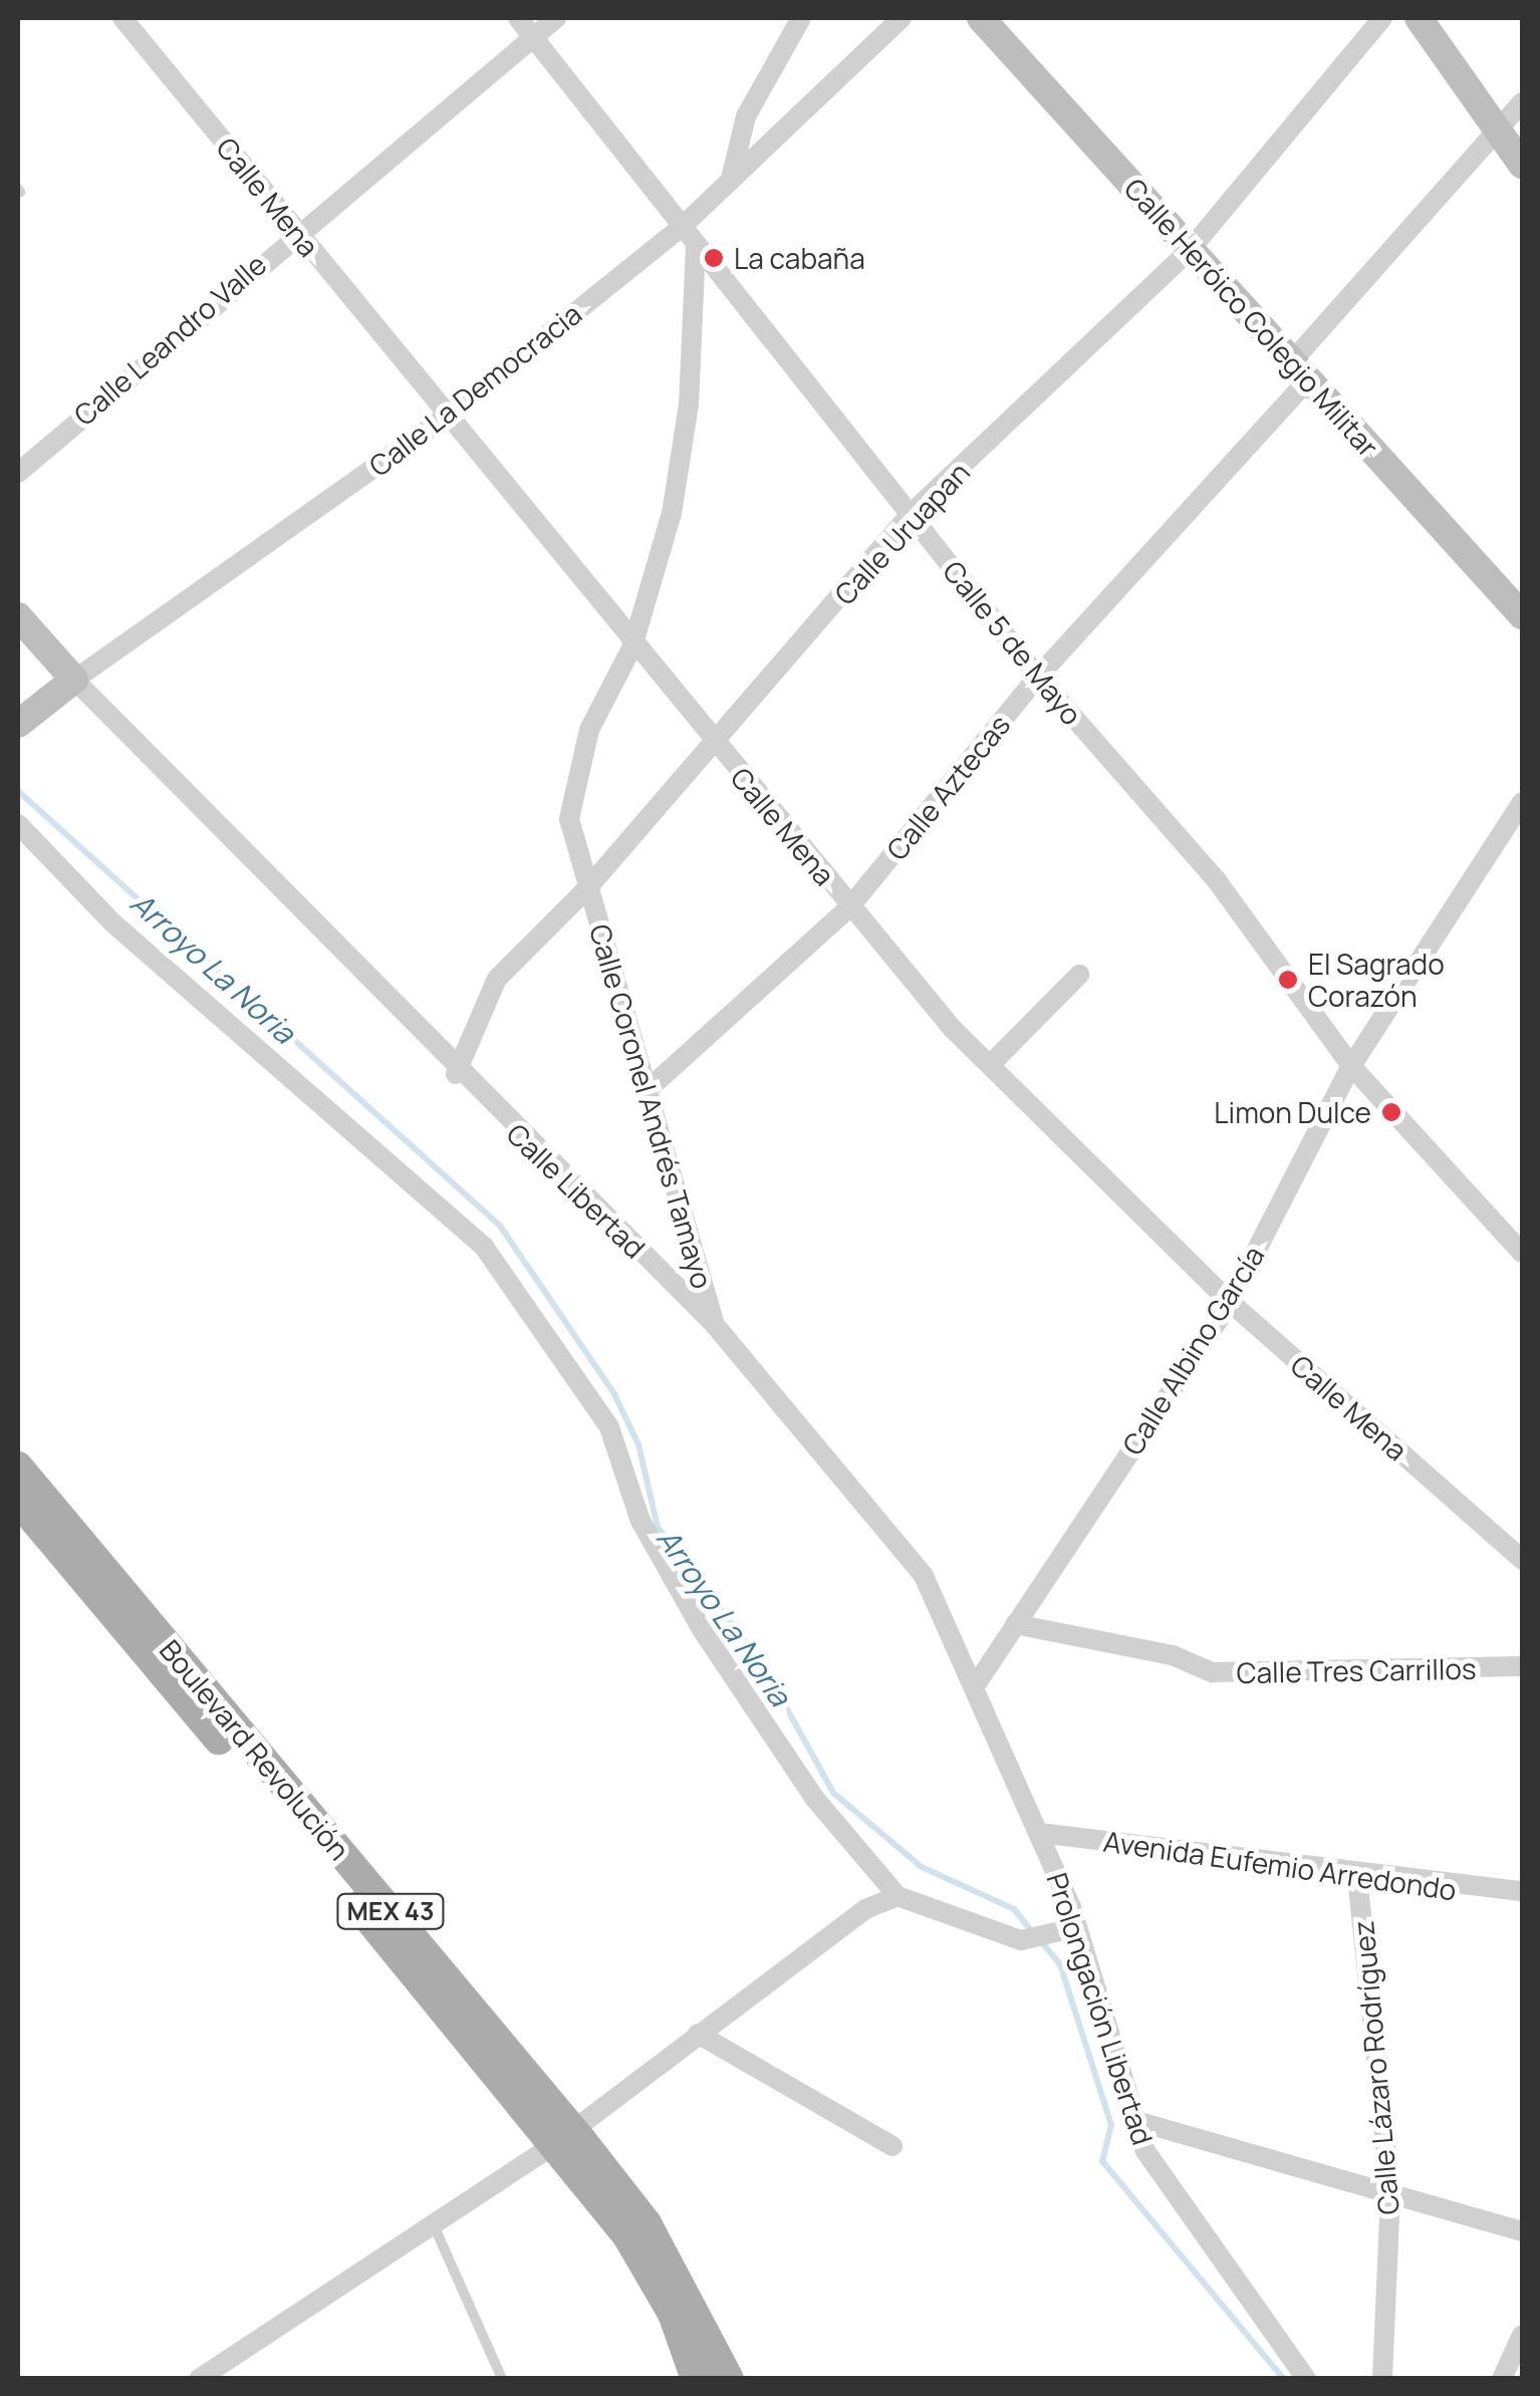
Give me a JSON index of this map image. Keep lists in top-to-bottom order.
{
  "streets": {
    "main road": [
      "Calle Heróico Colegio Militar",
      "Calle La Democracia",
      "Calle Libertad",
      "Boulevard Revolución",
      "MEX 43"
    ],
    "street": [
      "Calle Mena",
      "Calle Leandro Valle",
      "Calle Uruapan",
      "Calle 5 de Mayo",
      "Calle Aztecas",
      "Calle Coronel Andrés Tamayo",
      "Calle Albino García",
      "Calle Tres Carrillos",
      "Avenida Eufemio Arredondo",
      "Prolongación Libertad",
      "Calle Lázaro Rodríguez"
    ]
  },
  "crossings": [
    ["Calle Mena", "Calle Leandro Valle"],
    ["Calle Mena", "Calle La Democracia"],
    ["Calle Mena", "Calle Uruapan"],
    ["Calle Mena", "Calle Aztecas"],
    ["Calle Mena", "Calle Coronel Andrés Tamayo"],
    ["Calle Mena", "Calle Albino García"],
    ["Calle Heróico Colegio Militar", "Calle Uruapan"],
    ["Calle Heróico Colegio Militar", "Calle Aztecas"],
    ["Calle Leandro Valle", "Calle 5 de Mayo"],
    ["Calle La Democracia", "Calle 5 de Mayo"],
    ["Calle La Democracia", "Calle Libertad"],
    ["Calle Uruapan", "Calle 5 de Mayo"],
    ["Calle Uruapan", "Calle Coronel Andrés Tamayo"],
    ["Calle Uruapan", "Calle Libertad"],
    ["Calle 5 de Mayo", "Calle Aztecas"],
    ["Calle 5 de Mayo", "Calle Coronel Andrés Tamayo"],
    ["Calle 5 de Mayo", "Calle Albino García"],
    ["Calle Aztecas", "Calle Coronel Andrés Tamayo"],
    ["Calle Coronel Andrés Tamayo", "Calle Libertad"],
    ["Calle Libertad", "Calle Albino García"],
    ["Calle Libertad", "Avenida Eufemio Arredondo"],
    ["Calle Libertad", "Prolongación Libertad"],
    ["Calle Albino García", "Calle Tres Carrillos"],
    ["Avenida Eufemio Arredondo", "Prolongación Libertad"],
    ["Avenida Eufemio Arredondo", "Calle Lázaro Rodríguez"]
  ],
  "water": ["Arroyo La Noria"],
  "places": ["La cabaña", "El Sagrado Corazón", "Limon Dulce"]
}
